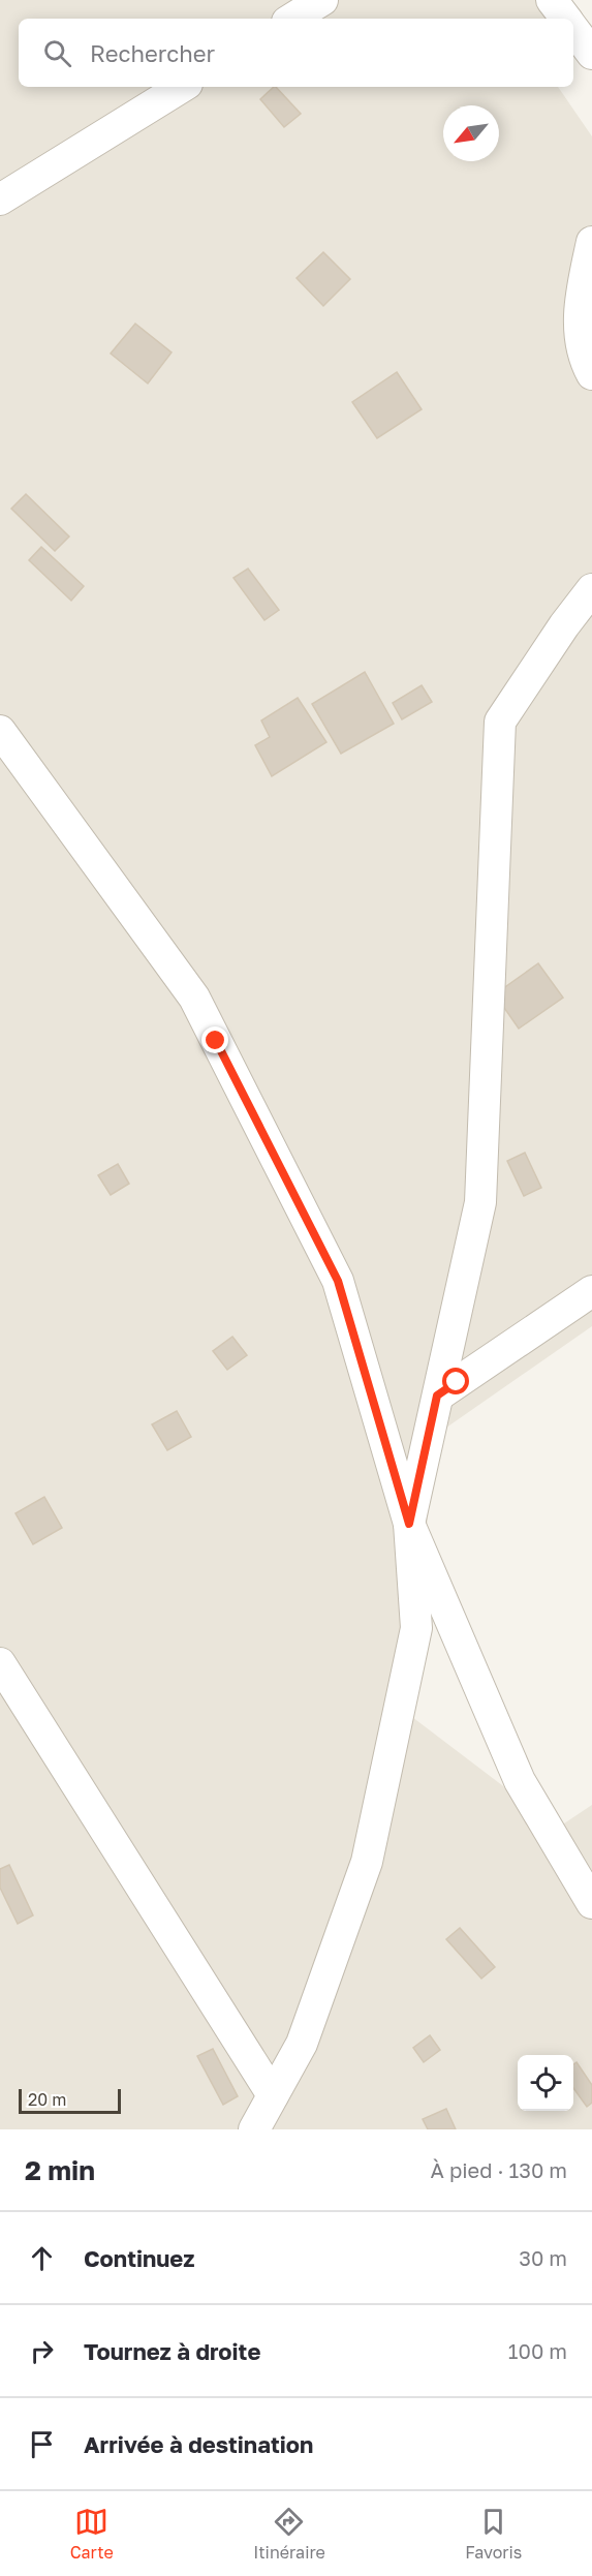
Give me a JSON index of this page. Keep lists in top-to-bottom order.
{
  "scale_bar": "20 m",
  "north": "bottom left",
  "page": {
    "search": "Rechercher",
    "scale": "20 m",
    "heading": ["2 min", "À pied · 130 m"],
    "list": [
      ["Continuez", "30 m"],
      ["Tournez à droite", "100 m"],
      "Arrivée à destination"
    ],
    "nav": ["Carte", "Itinéraire", "Favoris"]
  }
}
